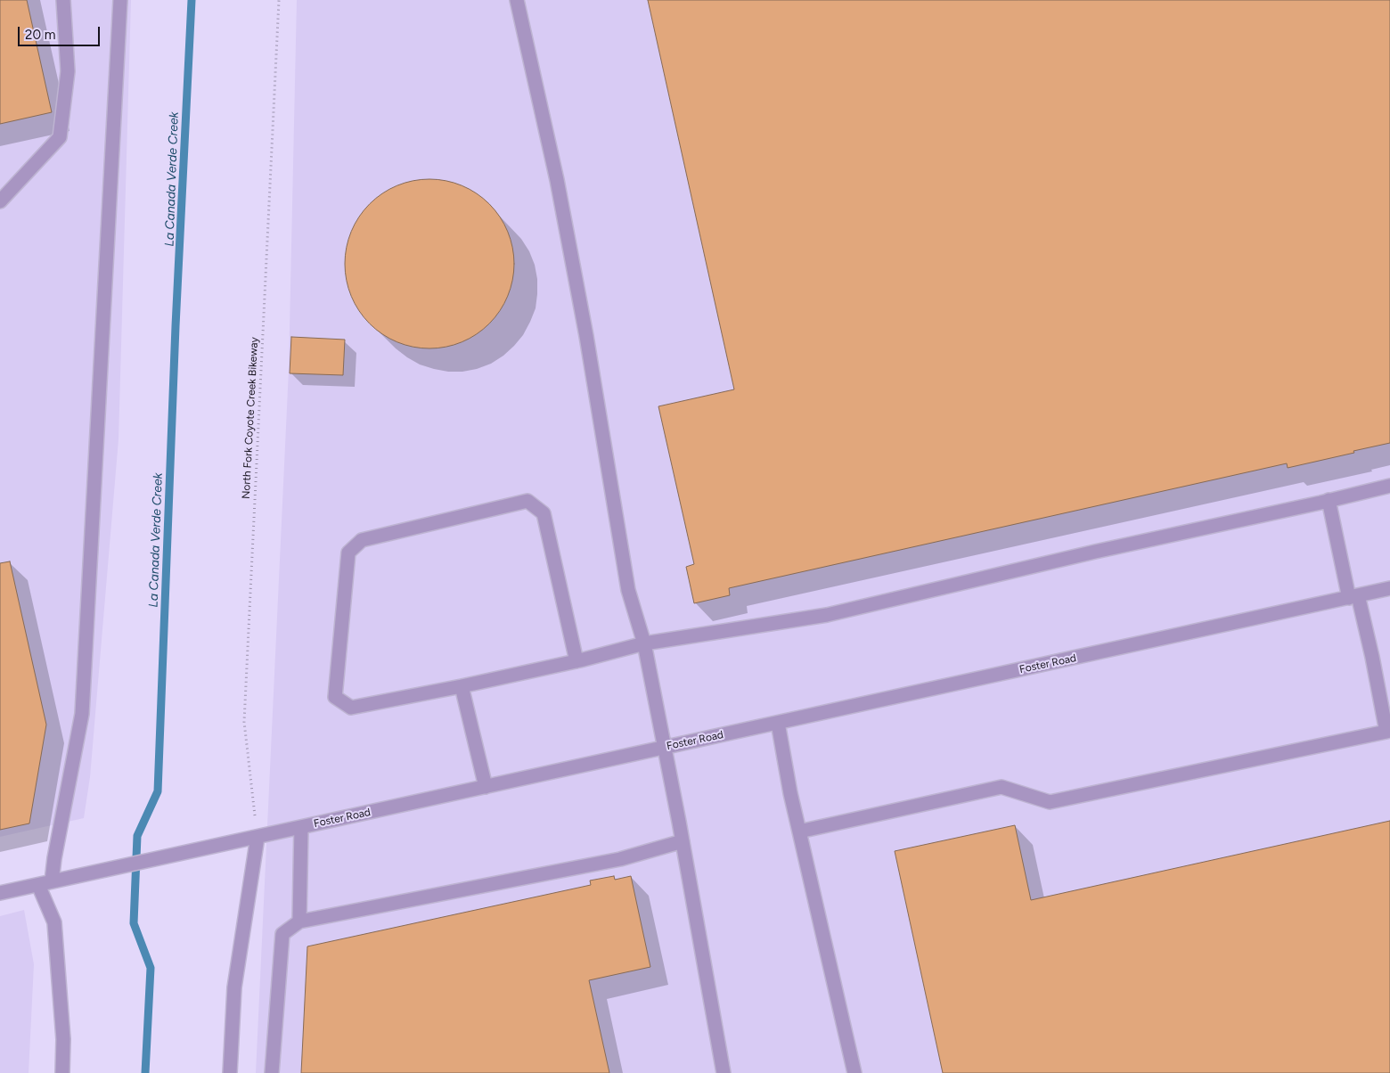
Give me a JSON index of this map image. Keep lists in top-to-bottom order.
{
  "streets": {
    "street": ["Foster Road"],
    "path": ["North Fork Coyote Creek Bikeway"]
  },
  "crossings": [
    ["North Fork Coyote Creek Bikeway", "Foster Road"]
  ],
  "water": ["La Canada Verde Creek"],
  "scale_bar": "20 m"
}
